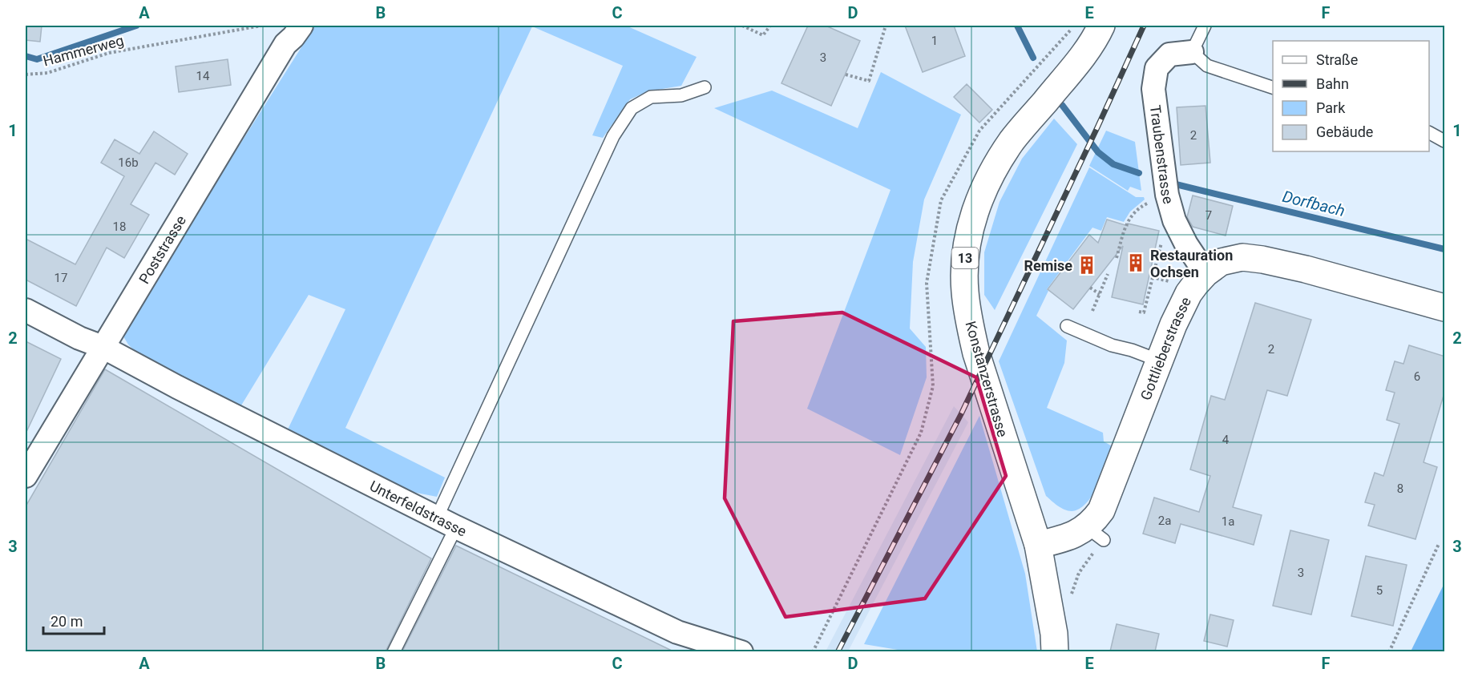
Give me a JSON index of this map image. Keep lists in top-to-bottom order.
{
  "streets": {
    "main road": ["13", "Gottlieberstrasse", "Konstanzerstrasse"],
    "street": ["Traubenstrasse", "Poststrasse", "Unterfeldstrasse"],
    "path": ["Hammerweg"]
  },
  "crossings": [
    ["Traubenstrasse", "Gottlieberstrasse"],
    ["Poststrasse", "Unterfeldstrasse"],
    ["Gottlieberstrasse", "Konstanzerstrasse"]
  ],
  "water": ["Dorfbach"],
  "places": {
    "building": ["Restauration Ochsen", "Remise"]
  },
  "house_numbers": [
    "1",
    "3",
    "14",
    "2",
    "16b",
    "7",
    "18",
    "17",
    "2",
    "6",
    "4",
    "8",
    "2a",
    "1a",
    "3",
    "5"
  ],
  "legend": [
    "Straße",
    "Bahn",
    "Park",
    "Gebäude"
  ],
  "scale_bar": "20 m",
  "grid": {
    "columns": [
      "A",
      "B",
      "C",
      "D",
      "E",
      "F"
    ],
    "rows": ["1", "2", "3"]
  }
}
